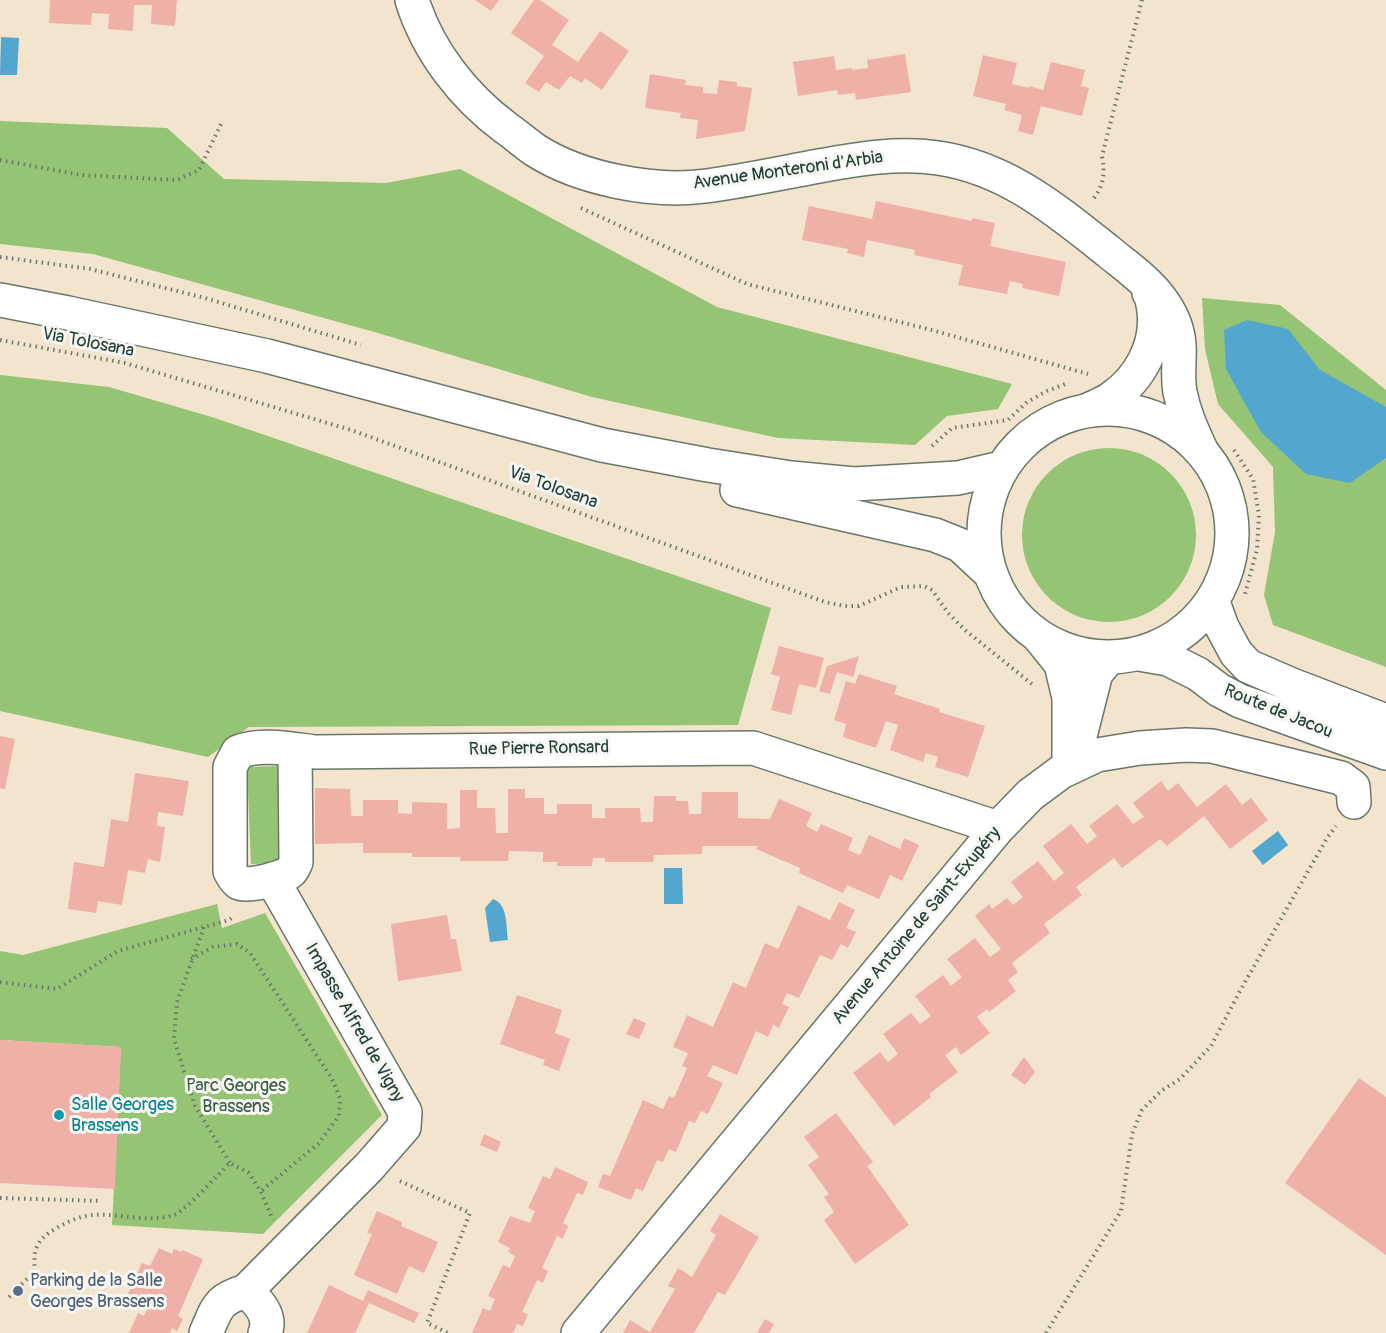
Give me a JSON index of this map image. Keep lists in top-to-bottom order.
{
  "streets": {
    "street": [
      "Avenue Monteroni d'Arbia",
      "Route de Jacou",
      "Rue Pierre Ronsard",
      "Avenue Antoine de Saint-Exupéry",
      "Impasse Alfred de Vigny"
    ],
    "path": ["Via Tolosana"]
  },
  "crossings": [
    ["Route de Jacou", "Avenue Antoine de Saint-Exupéry"],
    ["Rue Pierre Ronsard", "Avenue Antoine de Saint-Exupéry"],
    ["Rue Pierre Ronsard", "Impasse Alfred de Vigny"]
  ],
  "parks": ["Parc Georges Brassens"],
  "places": ["Salle Georges Brassens", "Parking de la Salle Georges Brassens"]
}
